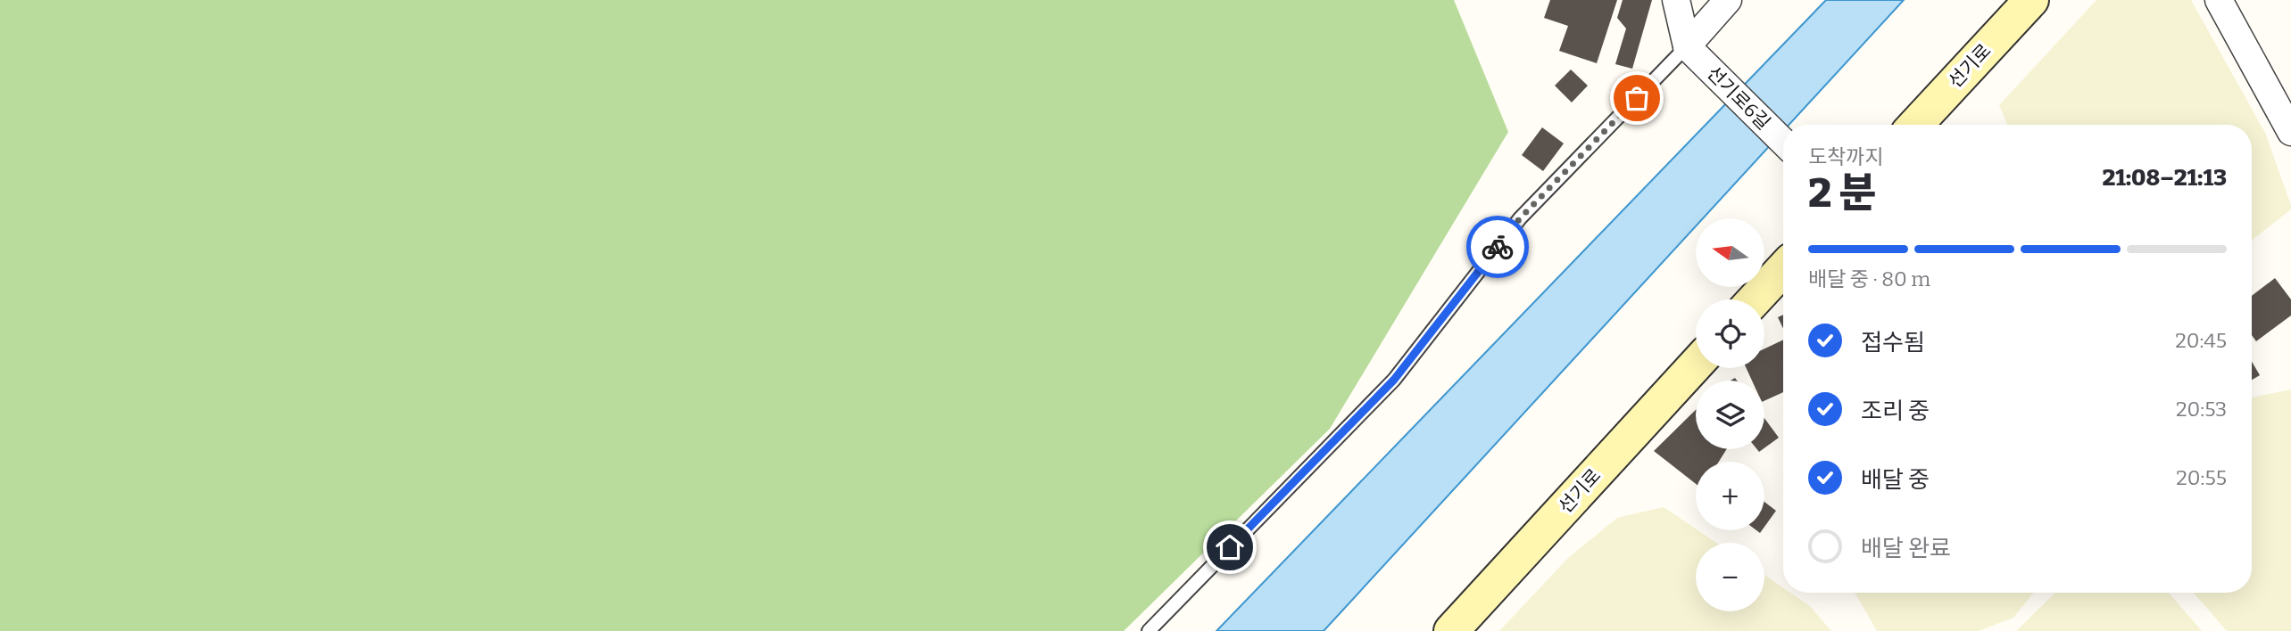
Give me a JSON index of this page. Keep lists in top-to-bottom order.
{
  "streets": {
    "main road": ["선기로"],
    "street": ["선기로6길"]
  },
  "north": "left",
  "page": {
    "heading": ["2 분", "도착까지", "21:08–21:13"],
    "map_buttons": ["+", "−"],
    "bar": "배달 중 · 80 m",
    "list": [
      ["접수됨", "20:45"],
      ["조리 중", "20:53"],
      ["배달 중", "20:55"],
      "배달 완료"
    ]
  }
}
